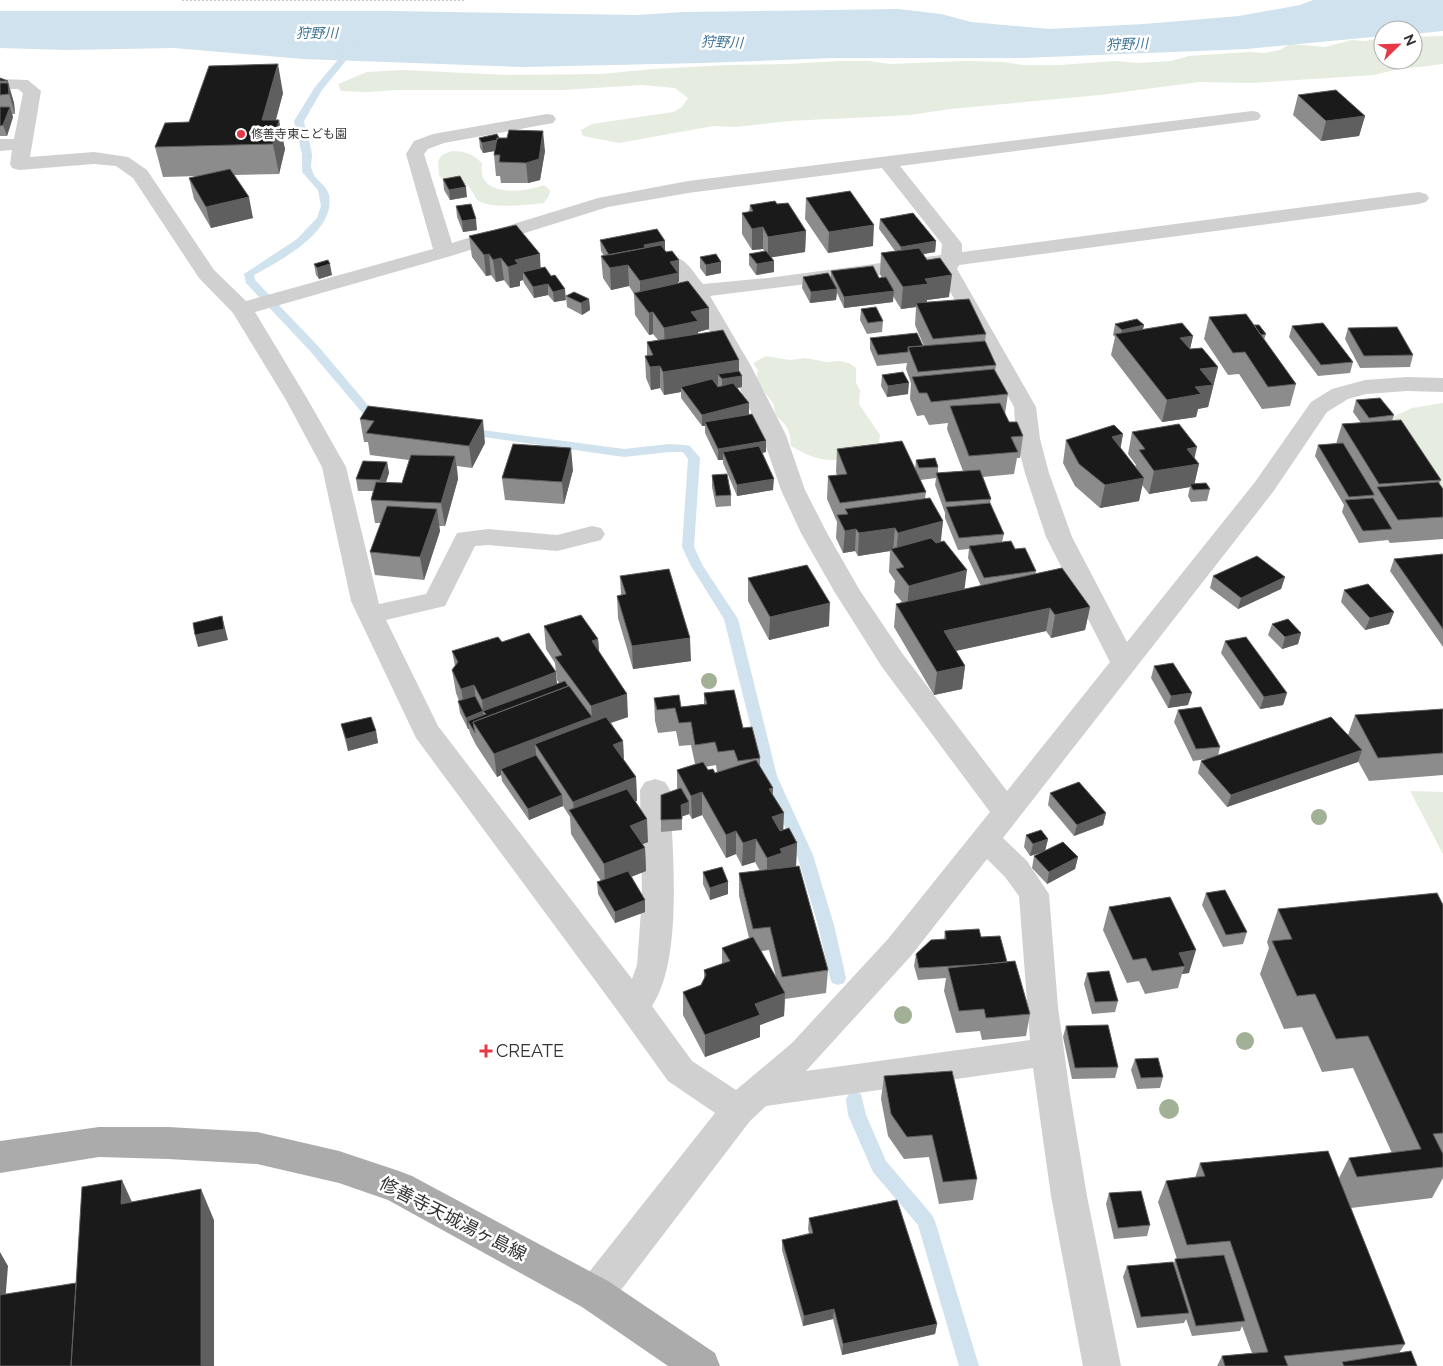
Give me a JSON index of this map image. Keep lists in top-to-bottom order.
{
  "streets": {
    "main road": ["修善寺天城湯ヶ島線"]
  },
  "water": ["狩野川"],
  "places": {
    "other": ["修善寺東こども園"],
    "health": ["CREATE"]
  },
  "north": "top right"
}
